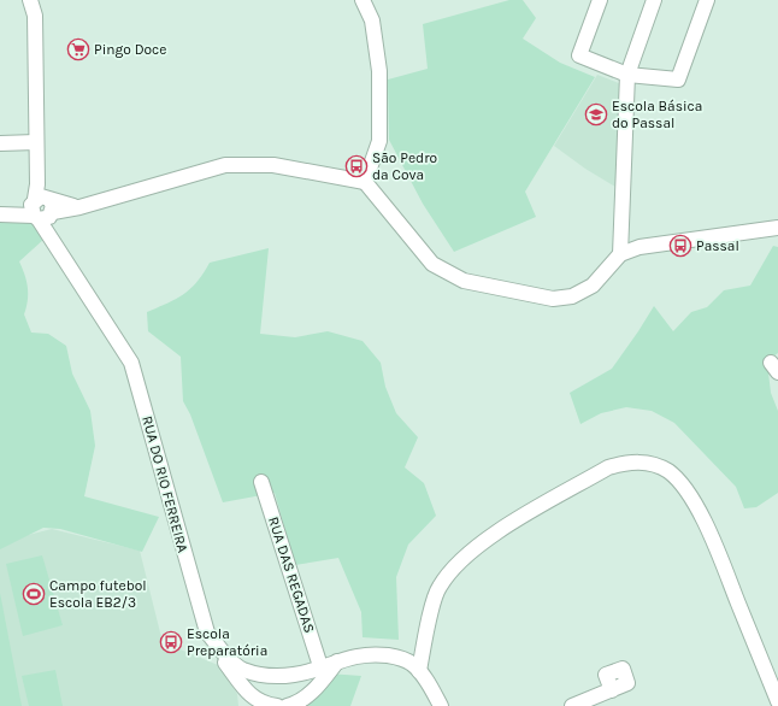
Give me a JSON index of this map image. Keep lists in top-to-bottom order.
{
  "streets": {
    "street": ["RUA DO RIO FERREIRA", "RUA DAS REGADAS"]
  },
  "crossings": [
    ["RUA DO RIO FERREIRA", "RUA DAS REGADAS"]
  ],
  "places": {
    "supermarket": ["Pingo Doce"],
    "school or university": ["Escola Básica do Passal"],
    "bus stop": ["São Pedro da Cova", "Passal", "Escola Preparatória"],
    "sports": ["Campo futebol Escola EB2/3"]
  }
}
